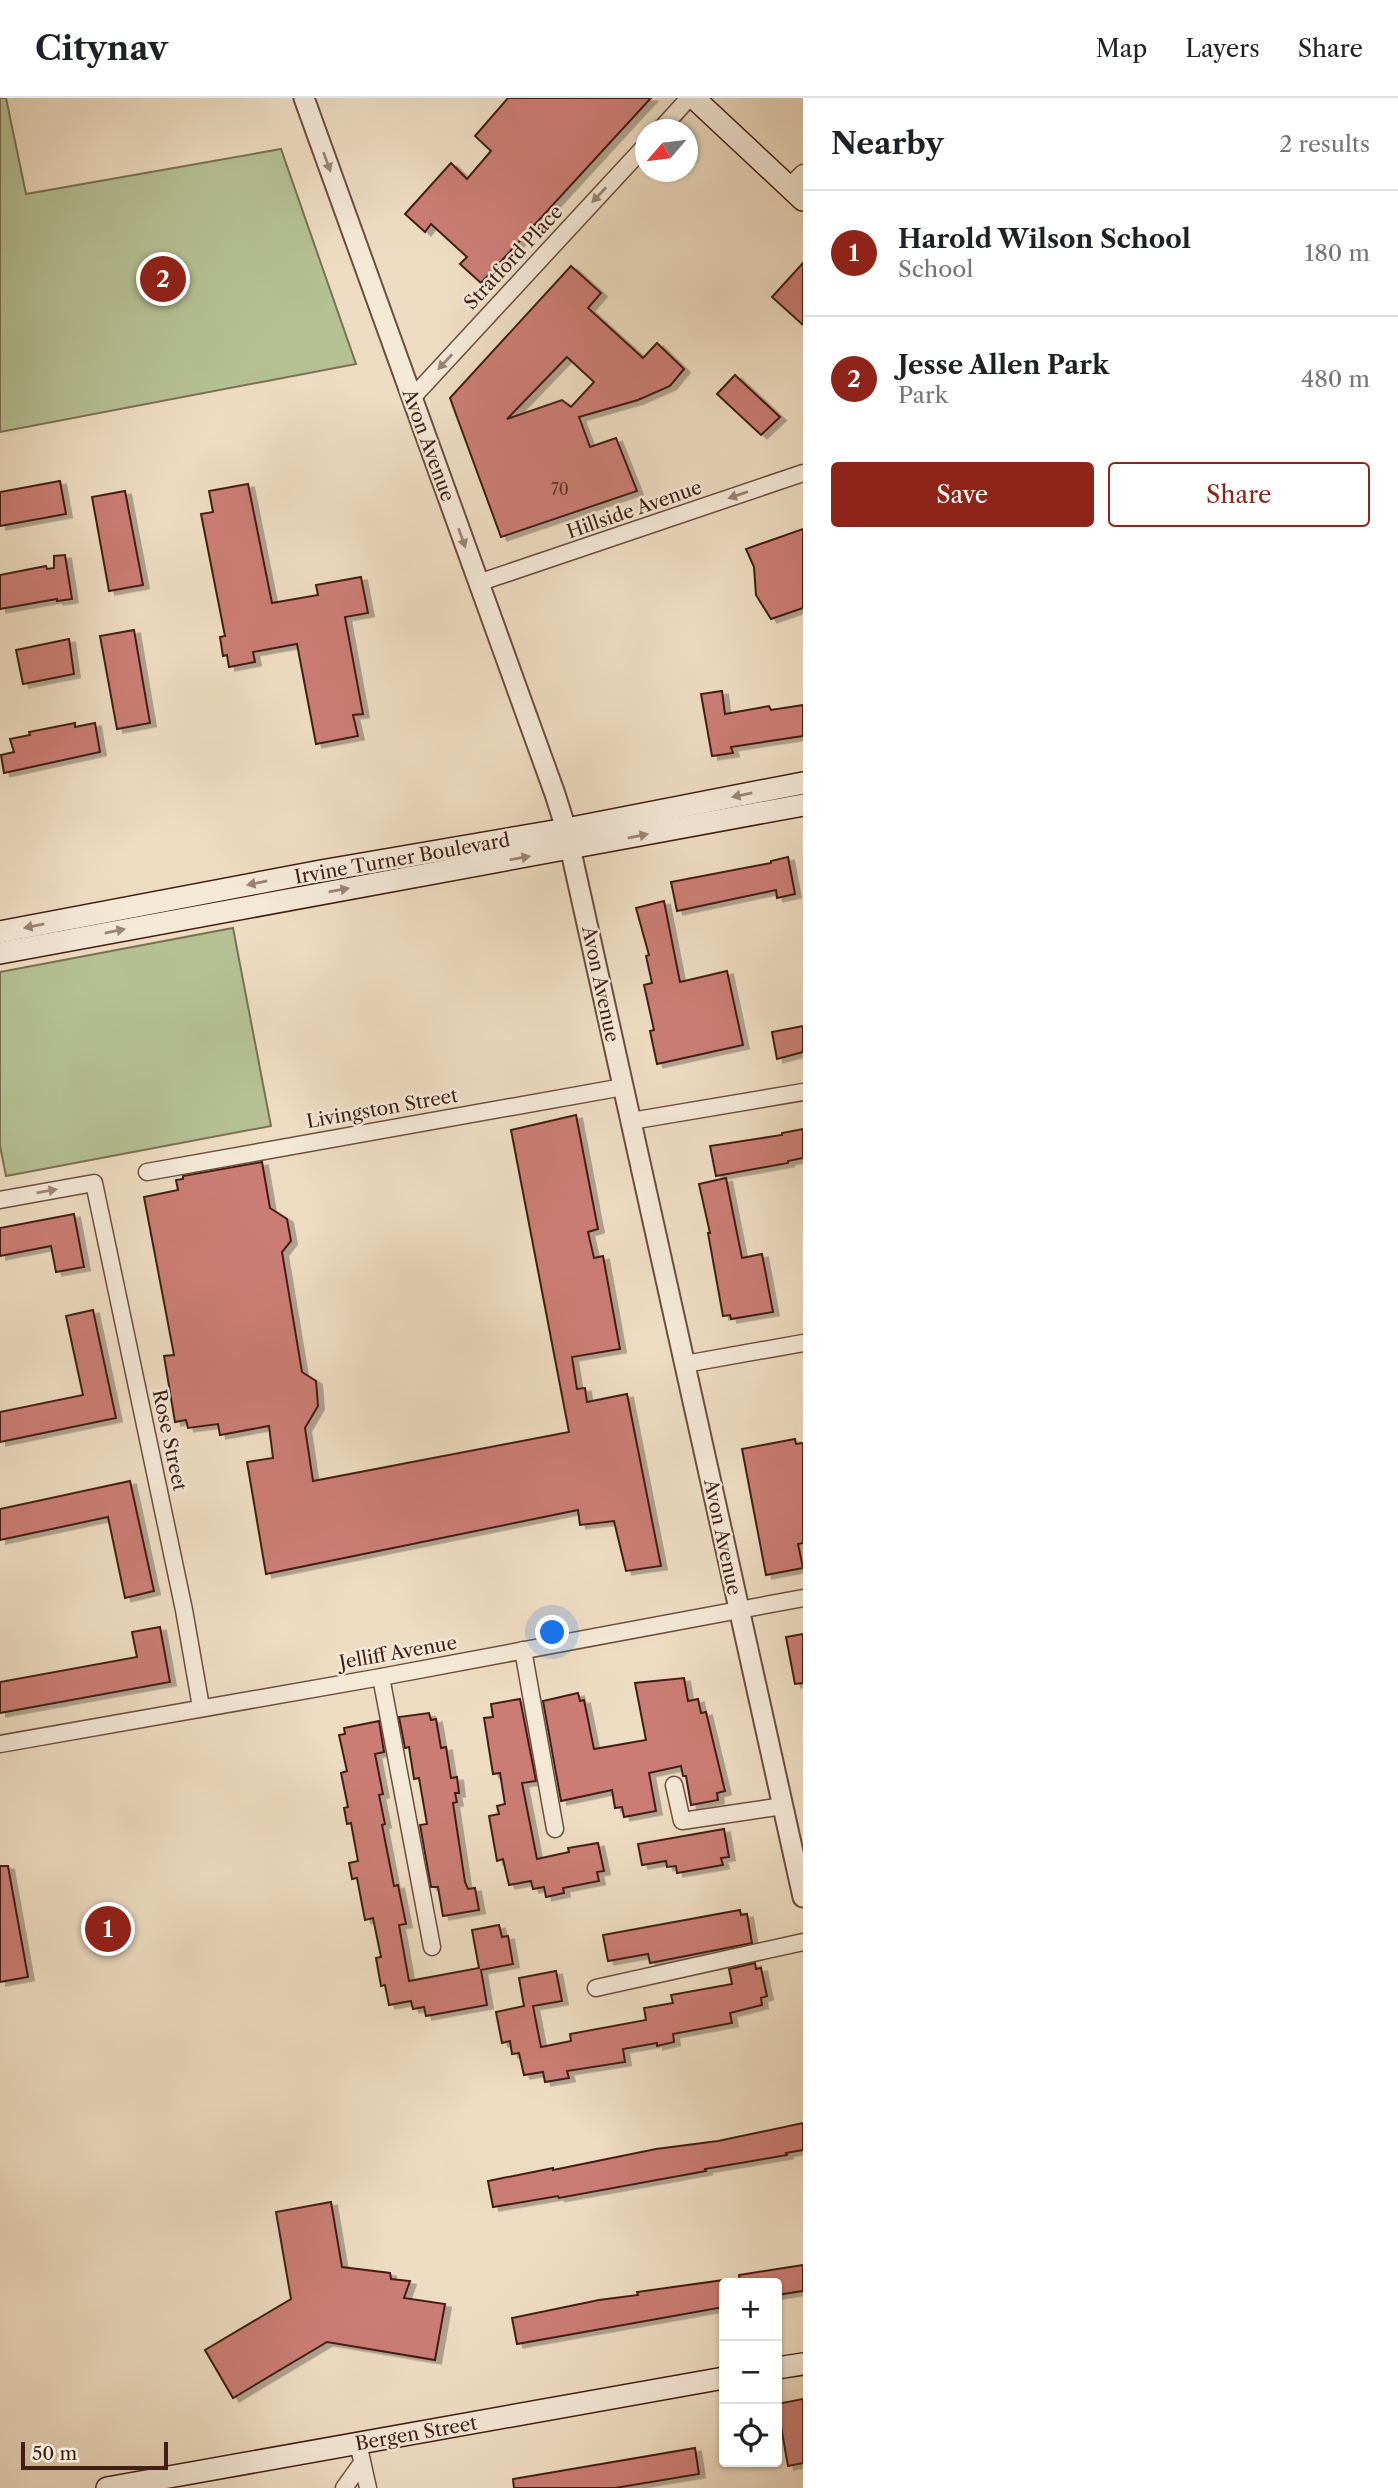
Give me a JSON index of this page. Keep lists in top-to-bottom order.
{
  "streets": {
    "main road": ["Irvine Turner Boulevard", "Bergen Street"],
    "street": [
      "Stratford Place",
      "Avon Avenue",
      "Hillside Avenue",
      "Livingston Street",
      "Rose Street",
      "Jelliff Avenue"
    ]
  },
  "crossings": [
    ["Stratford Place", "Avon Avenue"],
    ["Avon Avenue", "Hillside Avenue"],
    ["Avon Avenue", "Irvine Turner Boulevard"],
    ["Avon Avenue", "Livingston Street"],
    ["Avon Avenue", "Jelliff Avenue"],
    ["Rose Street", "Jelliff Avenue"]
  ],
  "one_way": ["Stratford Place", "Hillside Avenue", "Rose Street"],
  "house_numbers": ["70"],
  "scale_bar": "50 m",
  "north": "bottom left",
  "page": {
    "header": "Citynav",
    "nav": ["Map", "Layers", "Share"],
    "heading": ["Nearby", "2 results"],
    "list": [
      {
        "mark": "1",
        "name": "Harold Wilson School",
        "note": "School",
        "value": "180 m"
      },
      {
        "mark": "2",
        "name": "Jesse Allen Park",
        "note": "Park",
        "value": "480 m"
      }
    ],
    "pins": ["2", "1"],
    "buttons": ["Save", "Share"],
    "map_buttons": ["+", "−"],
    "scale": "50 m"
  }
}
